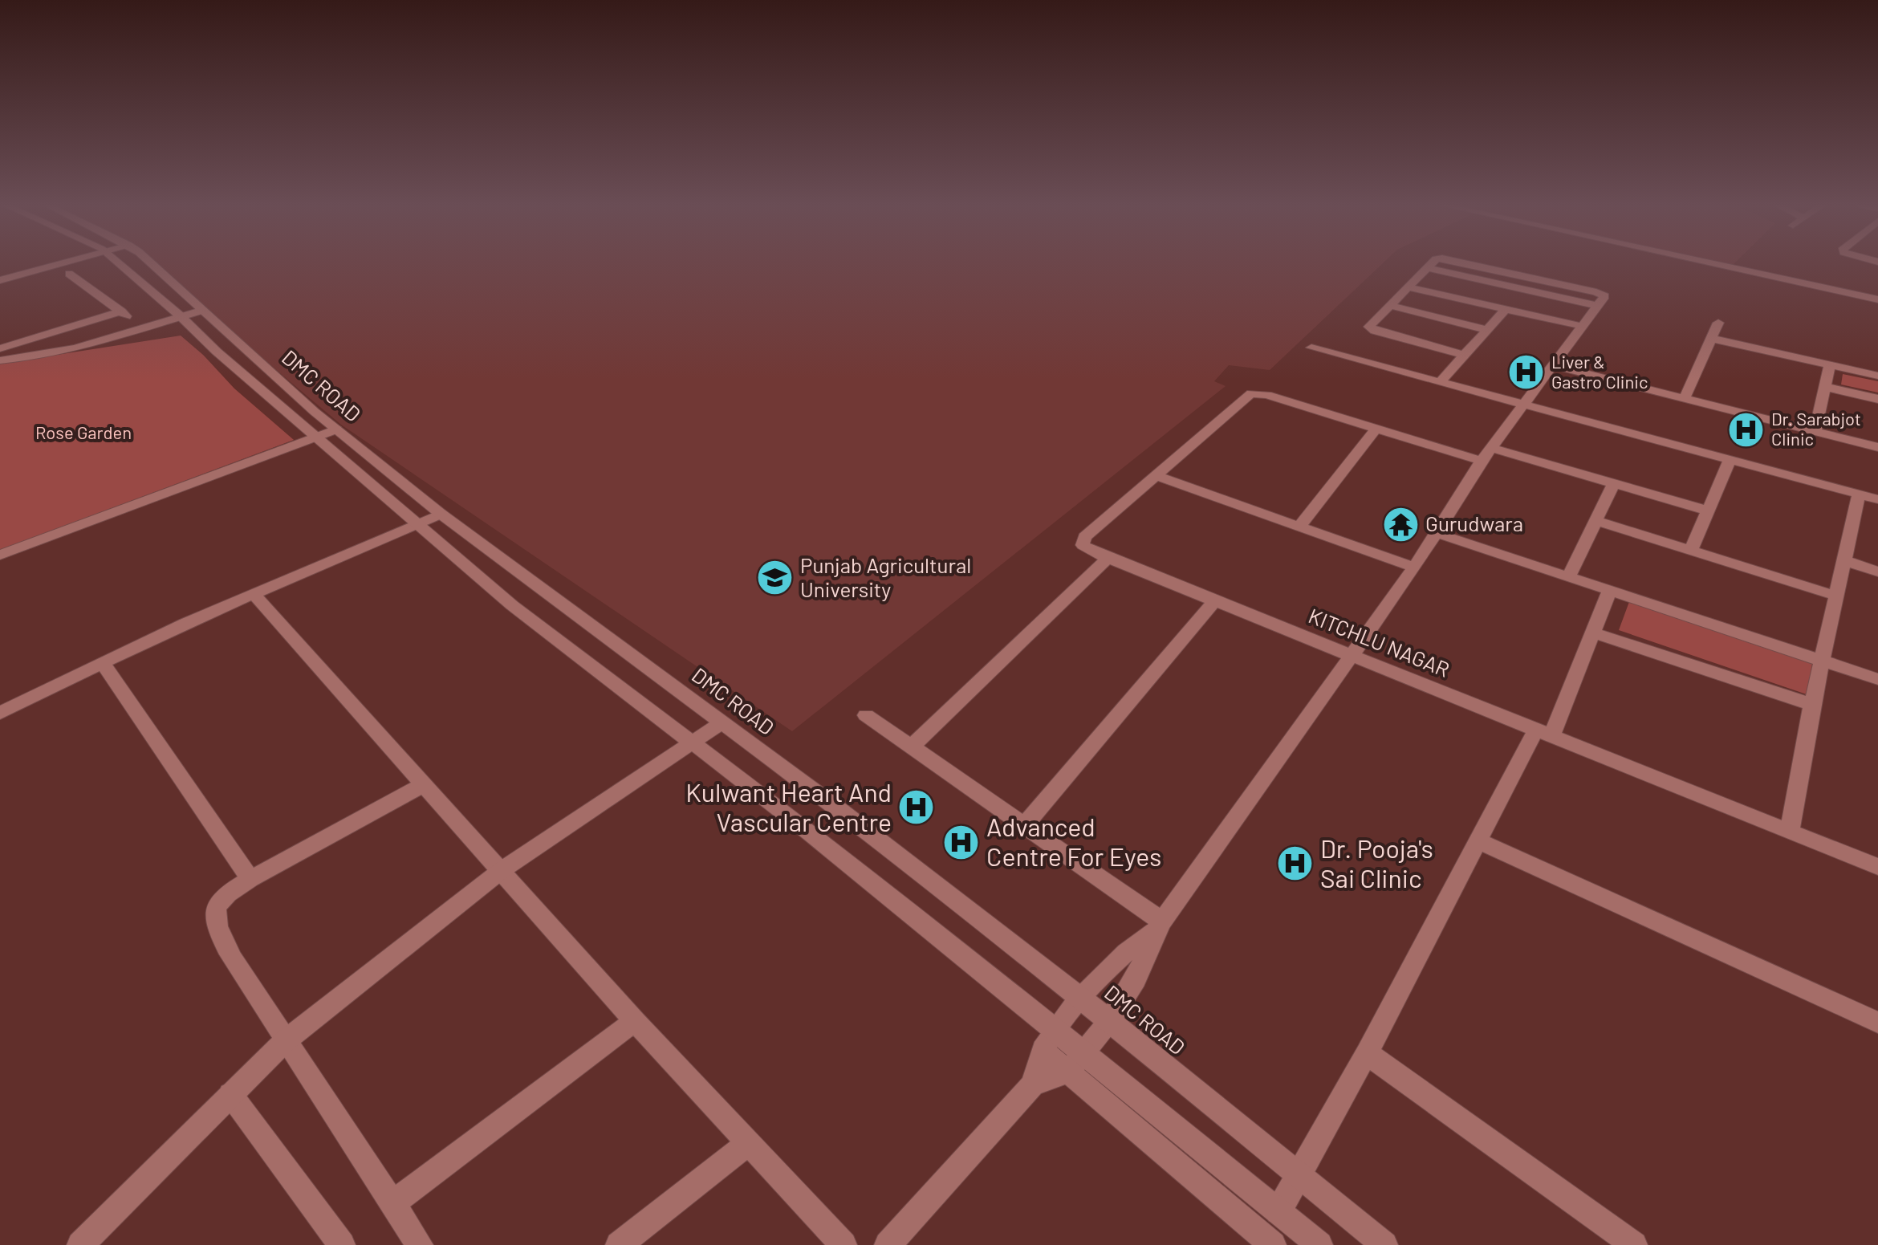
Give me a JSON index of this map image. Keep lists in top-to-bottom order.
{
  "streets": {
    "street": ["DMC ROAD", "KITCHLU NAGAR"]
  },
  "parks": ["Rose Garden"],
  "places": {
    "hospital": [
      "Liver & Gastro Clinic",
      "Dr. Sarabjot Clinic",
      "Kulwant Heart And Vascular Centre",
      "Advanced Centre For Eyes",
      "Dr. Pooja's Sai Clinic"
    ],
    "temple": ["Gurudwara"],
    "school or university": ["Punjab Agricultural University"]
  }
}
